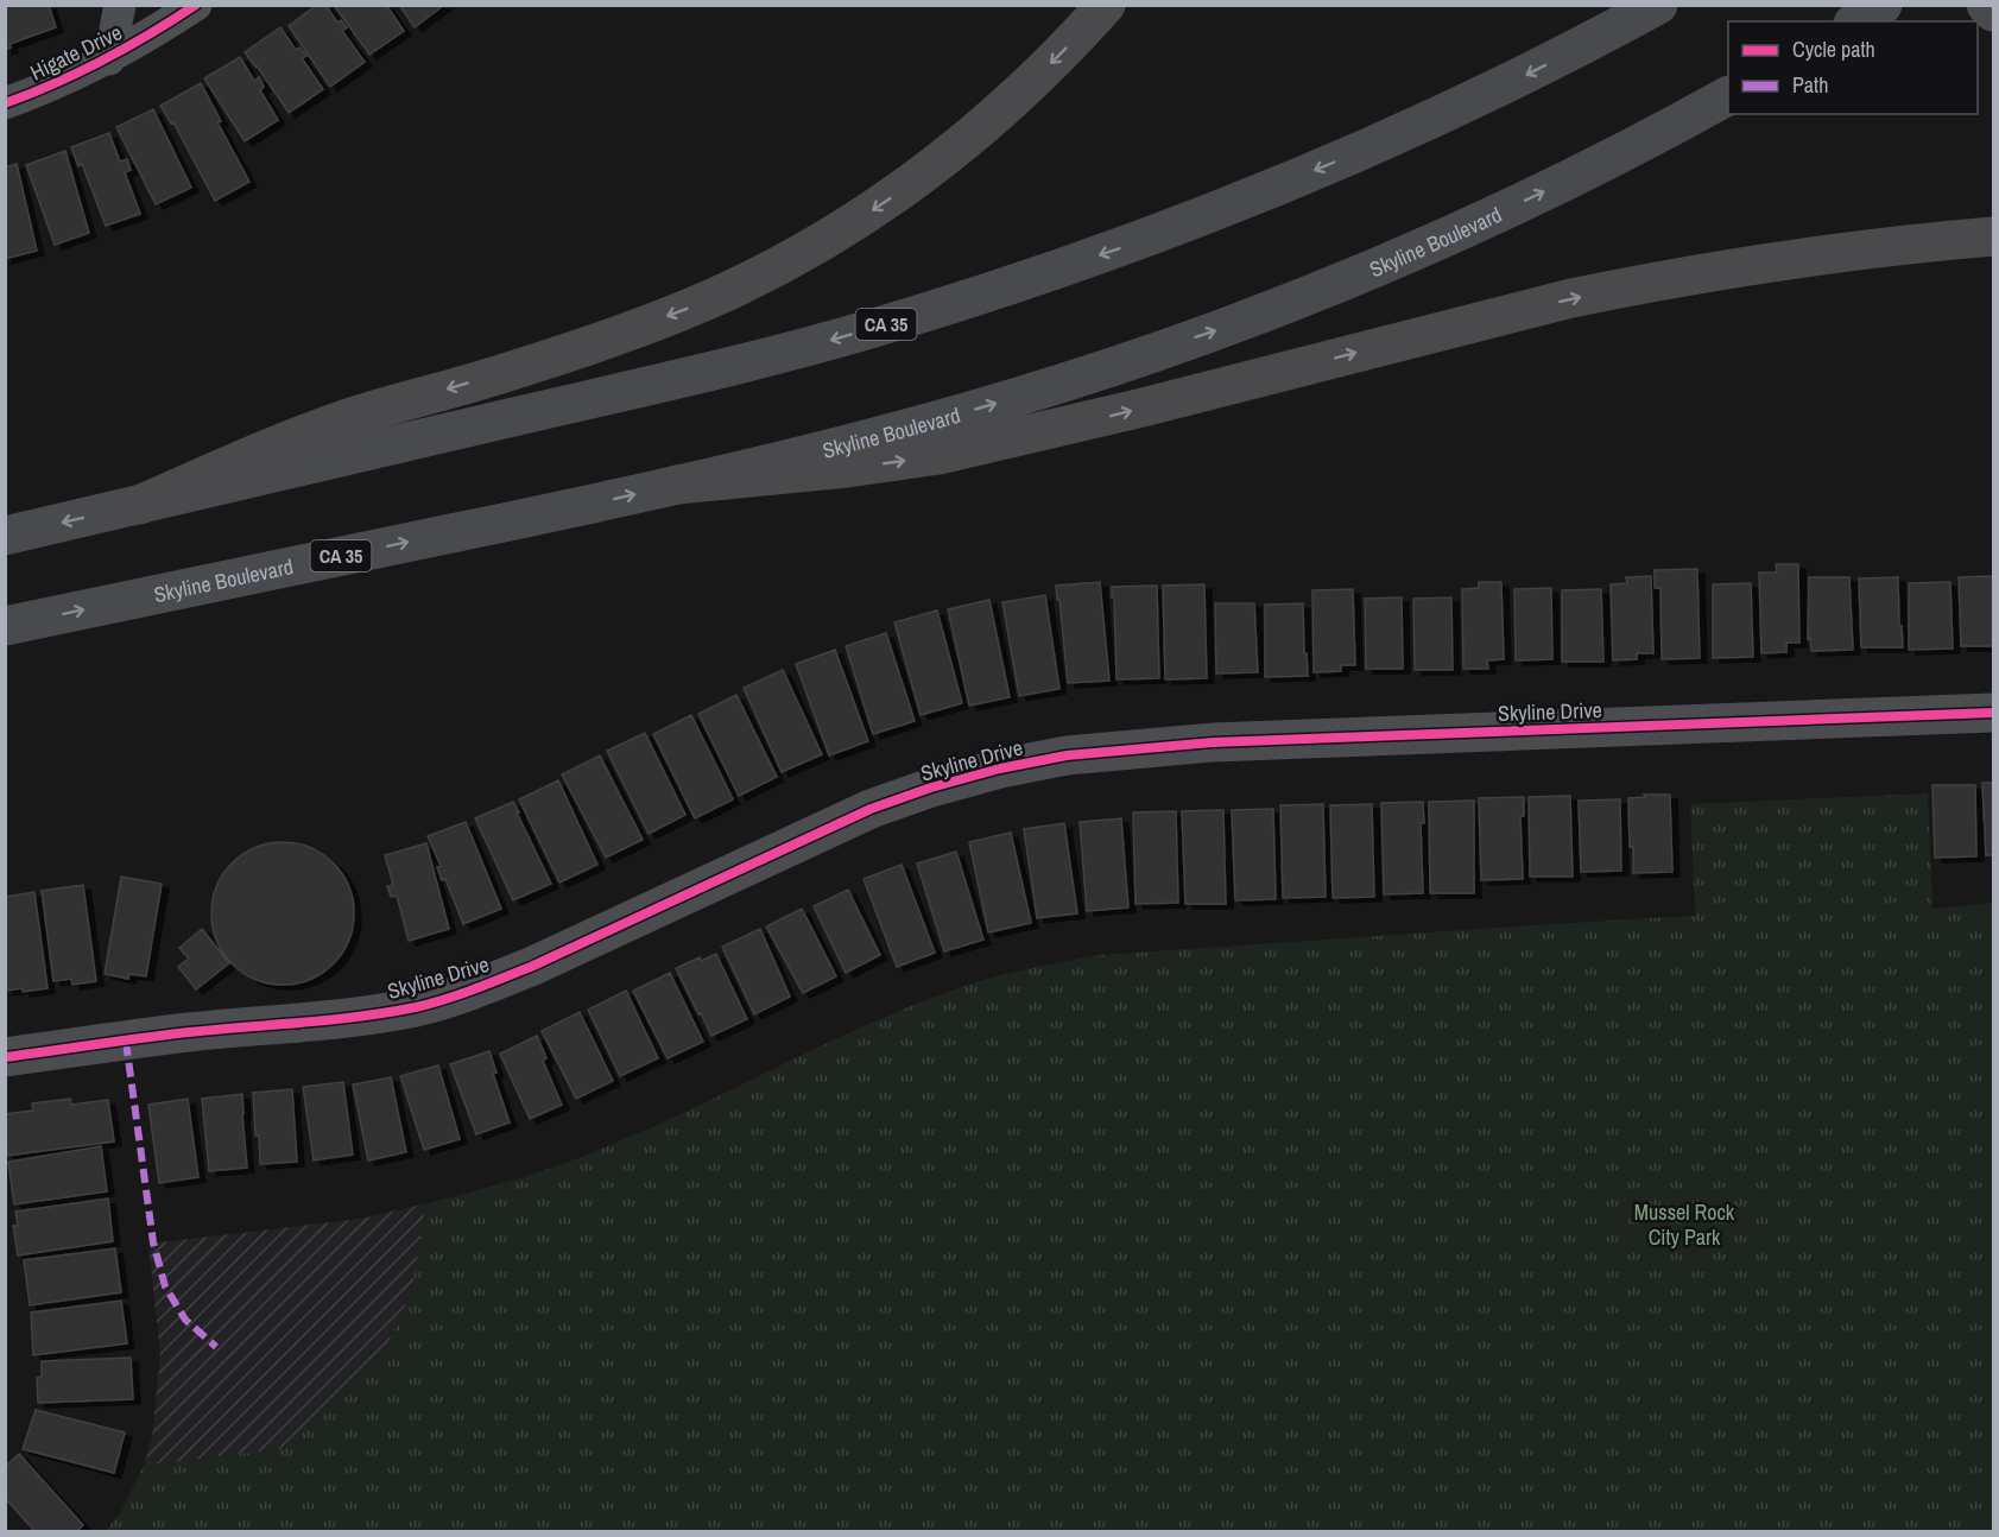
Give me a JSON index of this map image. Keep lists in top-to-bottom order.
{
  "streets": {
    "main road": ["Skyline Boulevard", "CA 35"],
    "street": ["Higate Drive", "Skyline Drive"]
  },
  "parks": ["Mussel Rock City Park"],
  "legend": ["Cycle path", "Path"]
}
